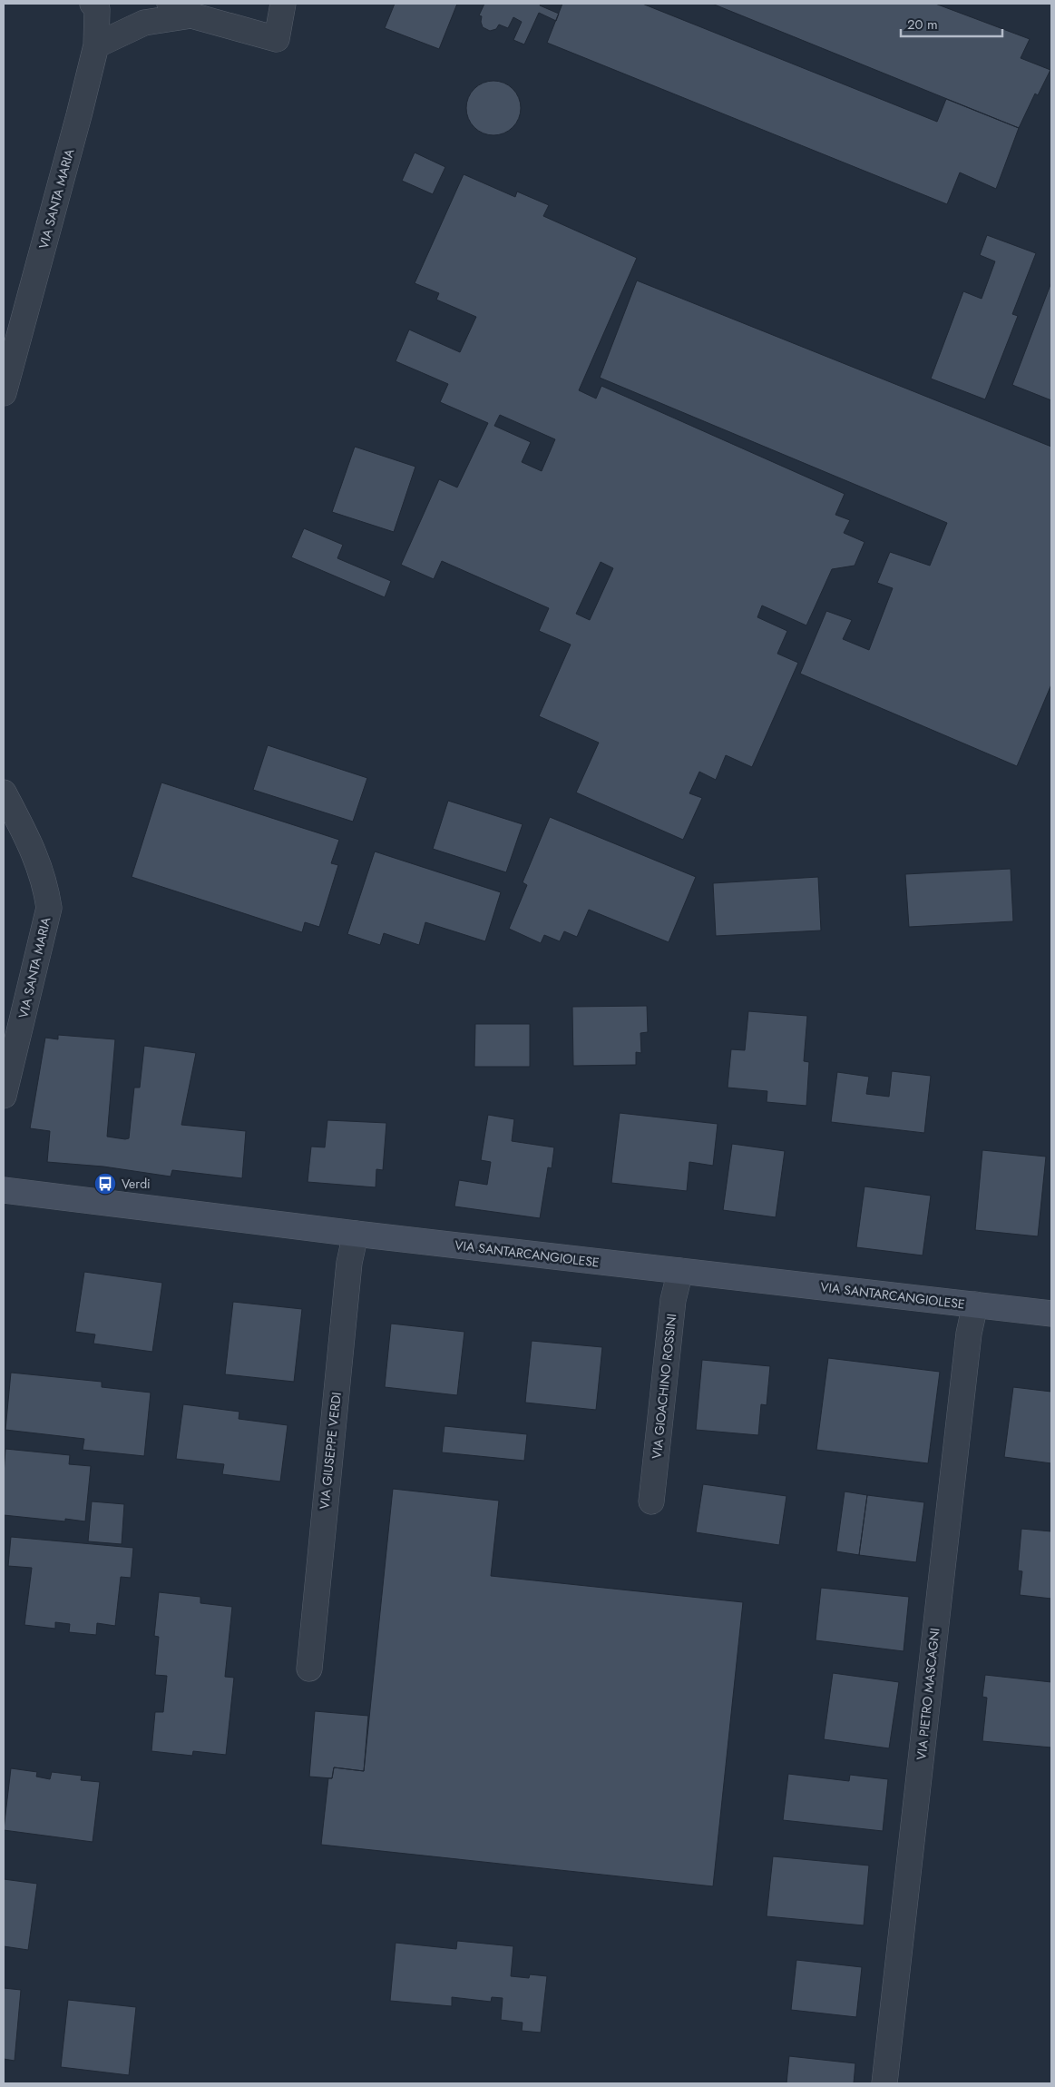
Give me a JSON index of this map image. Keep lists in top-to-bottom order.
{
  "streets": {
    "main road": ["VIA SANTARCANGIOLESE"],
    "street": [
      "VIA SANTA MARIA",
      "VIA GIOACHINO ROSSINI",
      "VIA GIUSEPPE VERDI",
      "VIA PIETRO MASCAGNI"
    ]
  },
  "crossings": [
    ["VIA SANTARCANGIOLESE", "VIA GIOACHINO ROSSINI"],
    ["VIA SANTARCANGIOLESE", "VIA GIUSEPPE VERDI"],
    ["VIA SANTARCANGIOLESE", "VIA PIETRO MASCAGNI"]
  ],
  "places": {
    "bus stop": ["Verdi"]
  },
  "scale_bar": "20 m"
}
